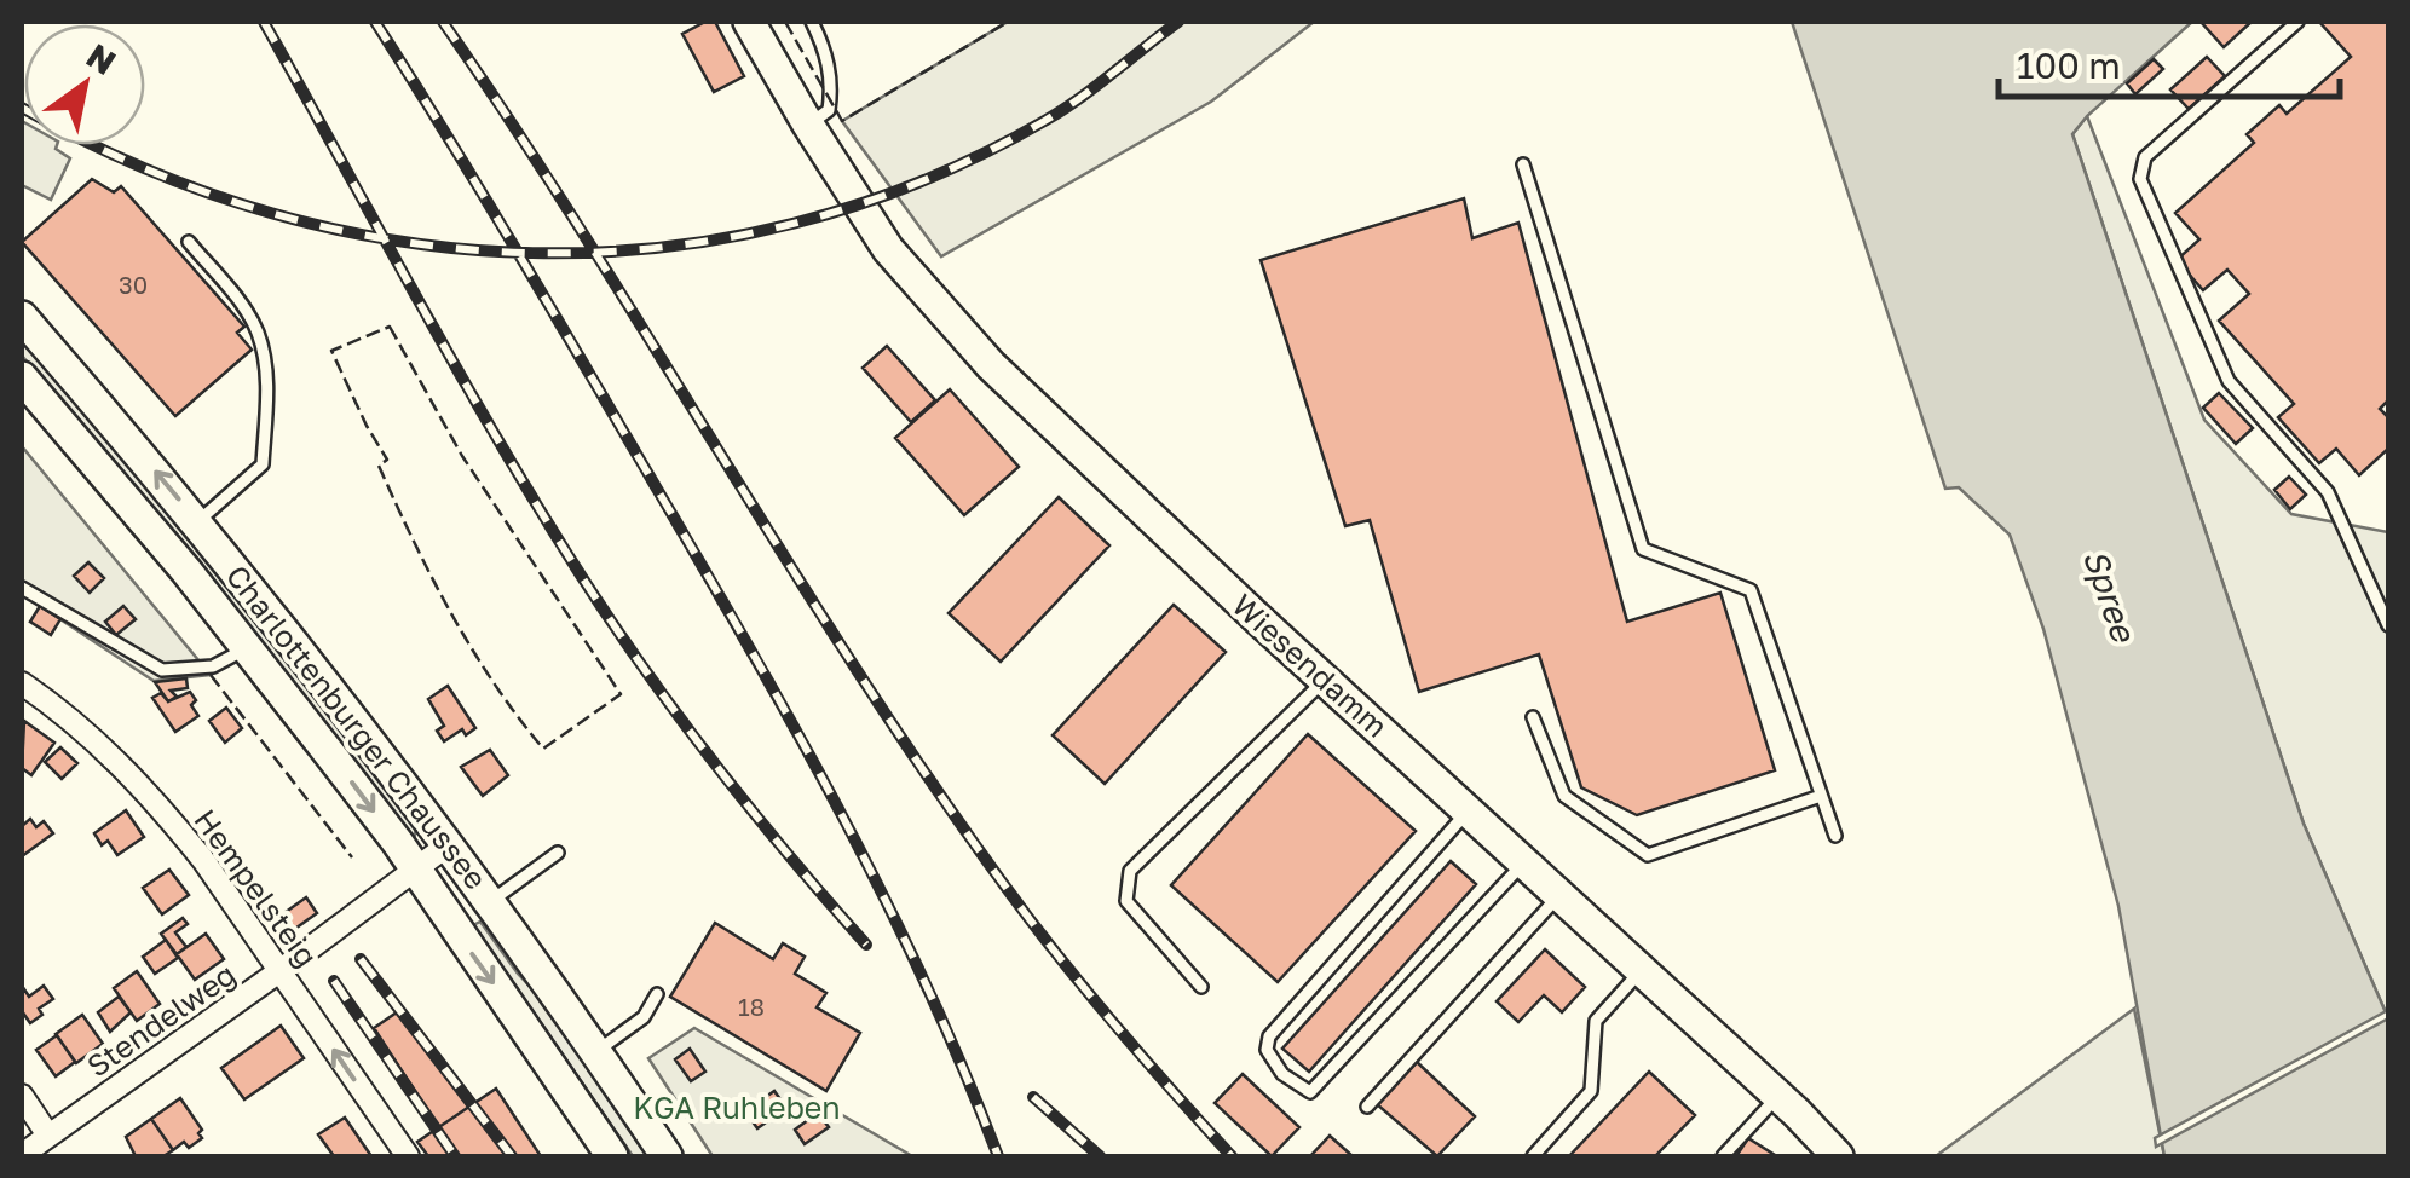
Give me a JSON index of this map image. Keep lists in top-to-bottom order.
{
  "streets": {
    "main road": ["Wiesendamm", "Charlottenburger Chaussee"],
    "street": ["Hempelsteig", "Stendelweg"]
  },
  "crossings": [
    ["Charlottenburger Chaussee", "Stendelweg"],
    ["Hempelsteig", "Stendelweg"]
  ],
  "one_way": ["Hempelsteig"],
  "water": ["Spree"],
  "parks": ["KGA Ruhleben"],
  "house_numbers": ["30", "18"],
  "scale_bar": "100 m",
  "north": "top right"
}
